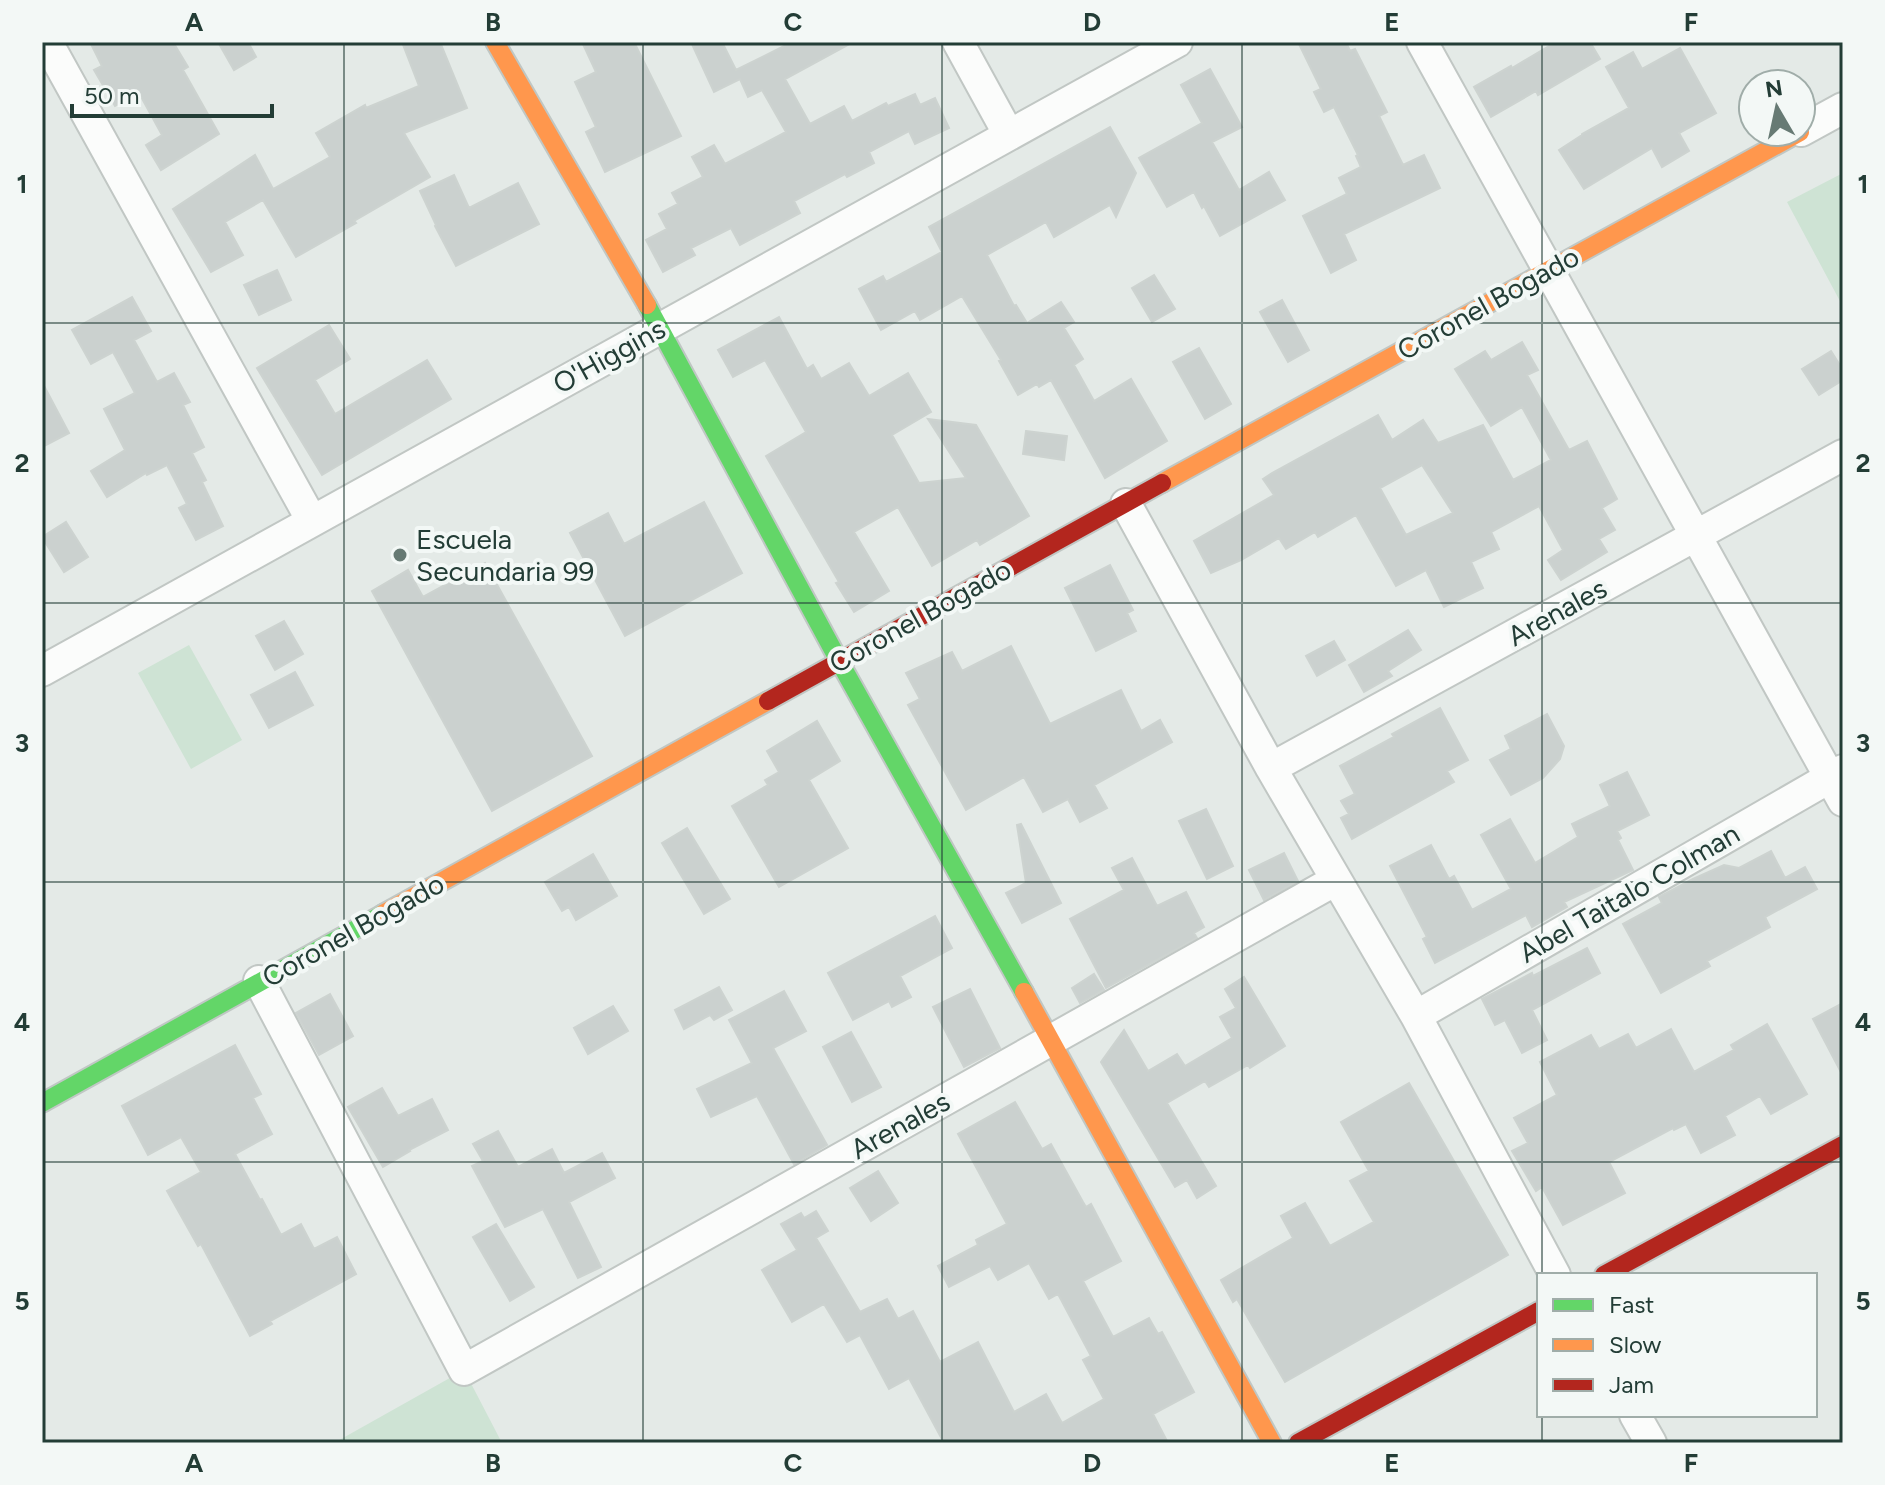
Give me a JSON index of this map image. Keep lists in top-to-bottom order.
{
  "streets": {
    "street": [
      "Coronel Bogado",
      "O'Higgins",
      "Arenales",
      "Abel Taitalo Colman"
    ]
  },
  "crossings": [
    ["Coronel Bogado", "Arenales"]
  ],
  "places": ["Escuela Secundaria 99"],
  "legend": ["Fast", "Slow", "Jam"],
  "scale_bar": "50 m",
  "north": "top",
  "grid": {
    "columns": [
      "A",
      "B",
      "C",
      "D",
      "E",
      "F"
    ],
    "rows": [
      "1",
      "2",
      "3",
      "4",
      "5"
    ]
  }
}
